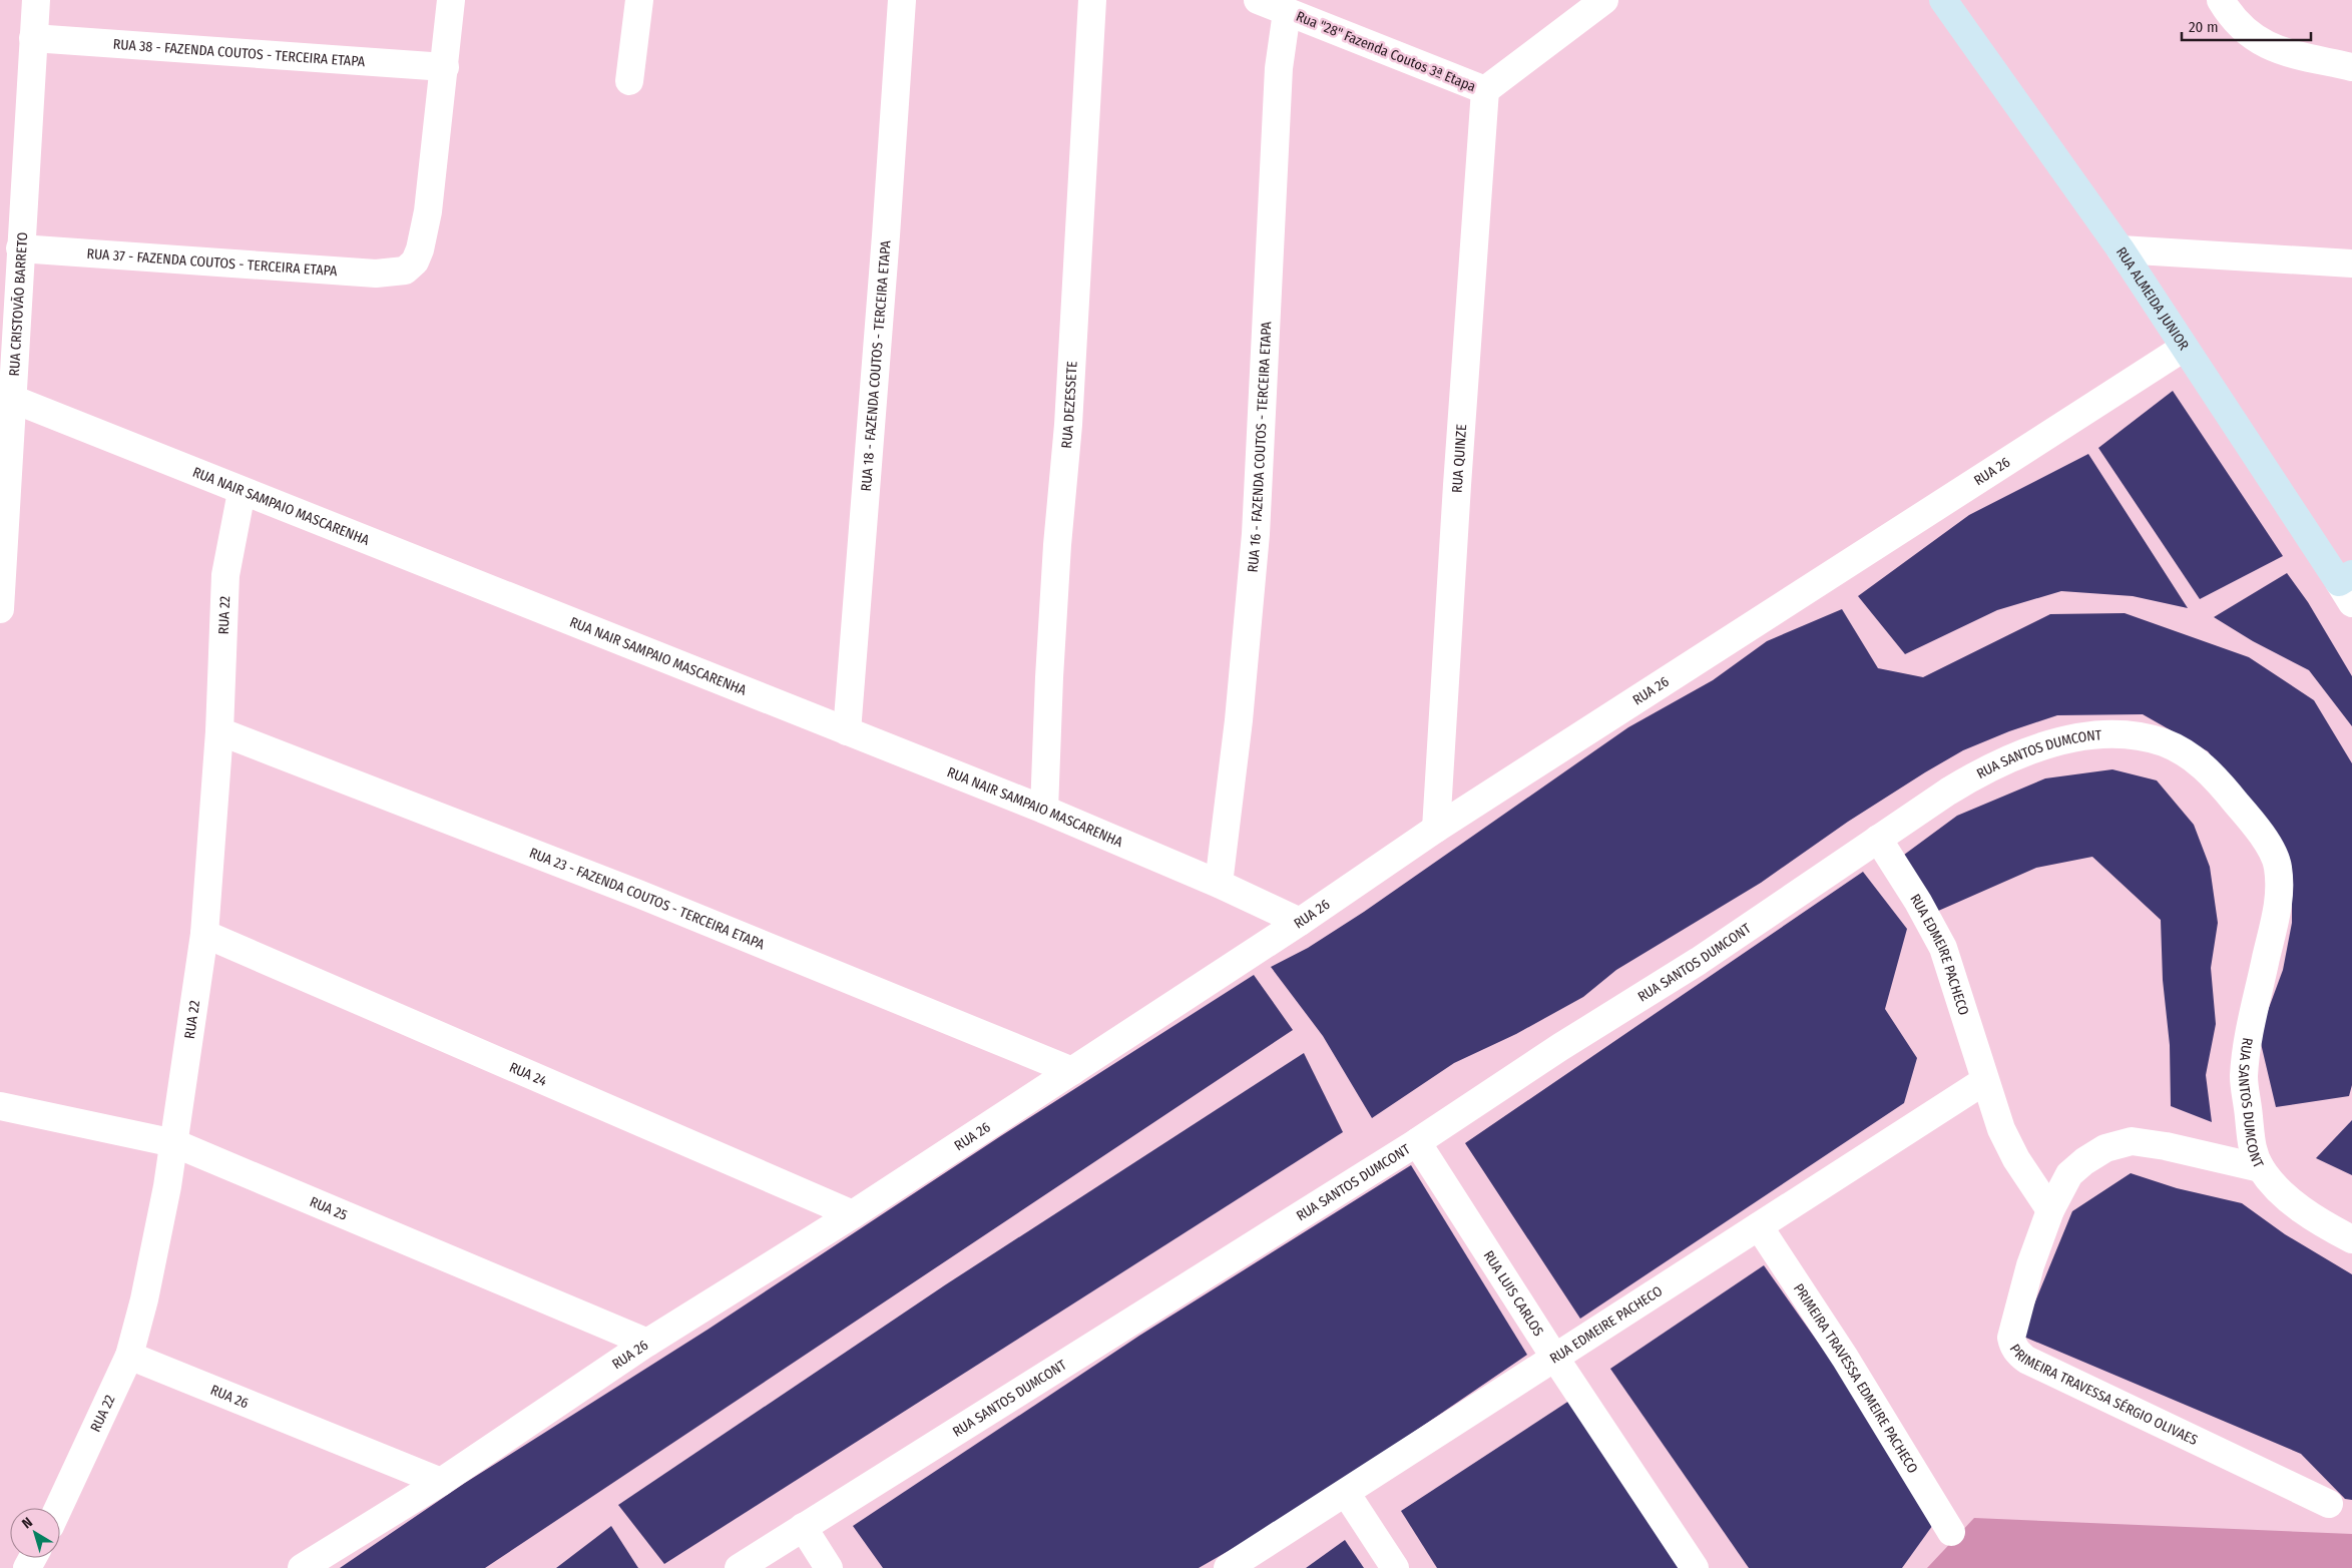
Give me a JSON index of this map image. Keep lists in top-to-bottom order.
{
  "streets": {
    "main road": ["RUA ALMEIDA JUNIOR"],
    "street": [
      "Rua \"28\" Fazenda Coutos 3ª Etapa",
      "RUA 38 - FAZENDA COUTOS - TERCEIRA ETAPA",
      "RUA 37 - FAZENDA COUTOS - TERCEIRA ETAPA",
      "RUA CRISTOVÃO BARRETO",
      "RUA 18 - FAZENDA COUTOS - TERCEIRA ETAPA",
      "RUA DEZESSETE",
      "RUA 16 - FAZENDA COUTOS - TERCEIRA ETAPA",
      "RUA QUINZE",
      "RUA 26",
      "RUA NAIR SAMPAIO MASCARENHA",
      "RUA 22",
      "RUA SANTOS DUMCONT",
      "RUA 23 - FAZENDA COUTOS - TERCEIRA ETAPA",
      "RUA EDMEIRE PACHECO",
      "RUA 24",
      "RUA 25",
      "RUA LUIS CARLOS",
      "PRIMEIRA TRAVESSA EDMEIRE PACHECO",
      "PRIMEIRA TRAVESSA SÉRGIO OLIVAES"
    ]
  },
  "crossings": [
    ["Rua \"28\" Fazenda Coutos 3ª Etapa", "RUA 16 - FAZENDA COUTOS - TERCEIRA ETAPA"],
    ["Rua \"28\" Fazenda Coutos 3ª Etapa", "RUA QUINZE"],
    ["RUA 38 - FAZENDA COUTOS - TERCEIRA ETAPA", "RUA 37 - FAZENDA COUTOS - TERCEIRA ETAPA"],
    ["RUA 38 - FAZENDA COUTOS - TERCEIRA ETAPA", "RUA CRISTOVÃO BARRETO"],
    ["RUA 37 - FAZENDA COUTOS - TERCEIRA ETAPA", "RUA CRISTOVÃO BARRETO"],
    ["RUA ALMEIDA JUNIOR", "RUA 26"],
    ["RUA CRISTOVÃO BARRETO", "RUA NAIR SAMPAIO MASCARENHA"],
    ["RUA 18 - FAZENDA COUTOS - TERCEIRA ETAPA", "RUA NAIR SAMPAIO MASCARENHA"],
    ["RUA DEZESSETE", "RUA NAIR SAMPAIO MASCARENHA"],
    ["RUA 16 - FAZENDA COUTOS - TERCEIRA ETAPA", "RUA NAIR SAMPAIO MASCARENHA"],
    ["RUA QUINZE", "RUA 26"],
    ["RUA 26", "RUA NAIR SAMPAIO MASCARENHA"],
    ["RUA 26", "RUA 22"],
    ["RUA 26", "RUA 23 - FAZENDA COUTOS - TERCEIRA ETAPA"],
    ["RUA 26", "RUA 24"],
    ["RUA 26", "RUA 25"],
    ["RUA NAIR SAMPAIO MASCARENHA", "RUA 22"],
    ["RUA 22", "RUA 23 - FAZENDA COUTOS - TERCEIRA ETAPA"],
    ["RUA 22", "RUA 24"],
    ["RUA 22", "RUA 25"],
    ["RUA SANTOS DUMCONT", "RUA EDMEIRE PACHECO"],
    ["RUA SANTOS DUMCONT", "RUA LUIS CARLOS"],
    ["RUA SANTOS DUMCONT", "PRIMEIRA TRAVESSA SÉRGIO OLIVAES"],
    ["RUA EDMEIRE PACHECO", "RUA LUIS CARLOS"],
    ["RUA EDMEIRE PACHECO", "PRIMEIRA TRAVESSA EDMEIRE PACHECO"],
    ["RUA EDMEIRE PACHECO", "PRIMEIRA TRAVESSA SÉRGIO OLIVAES"]
  ],
  "scale_bar": "20 m",
  "north": "top left"
}
